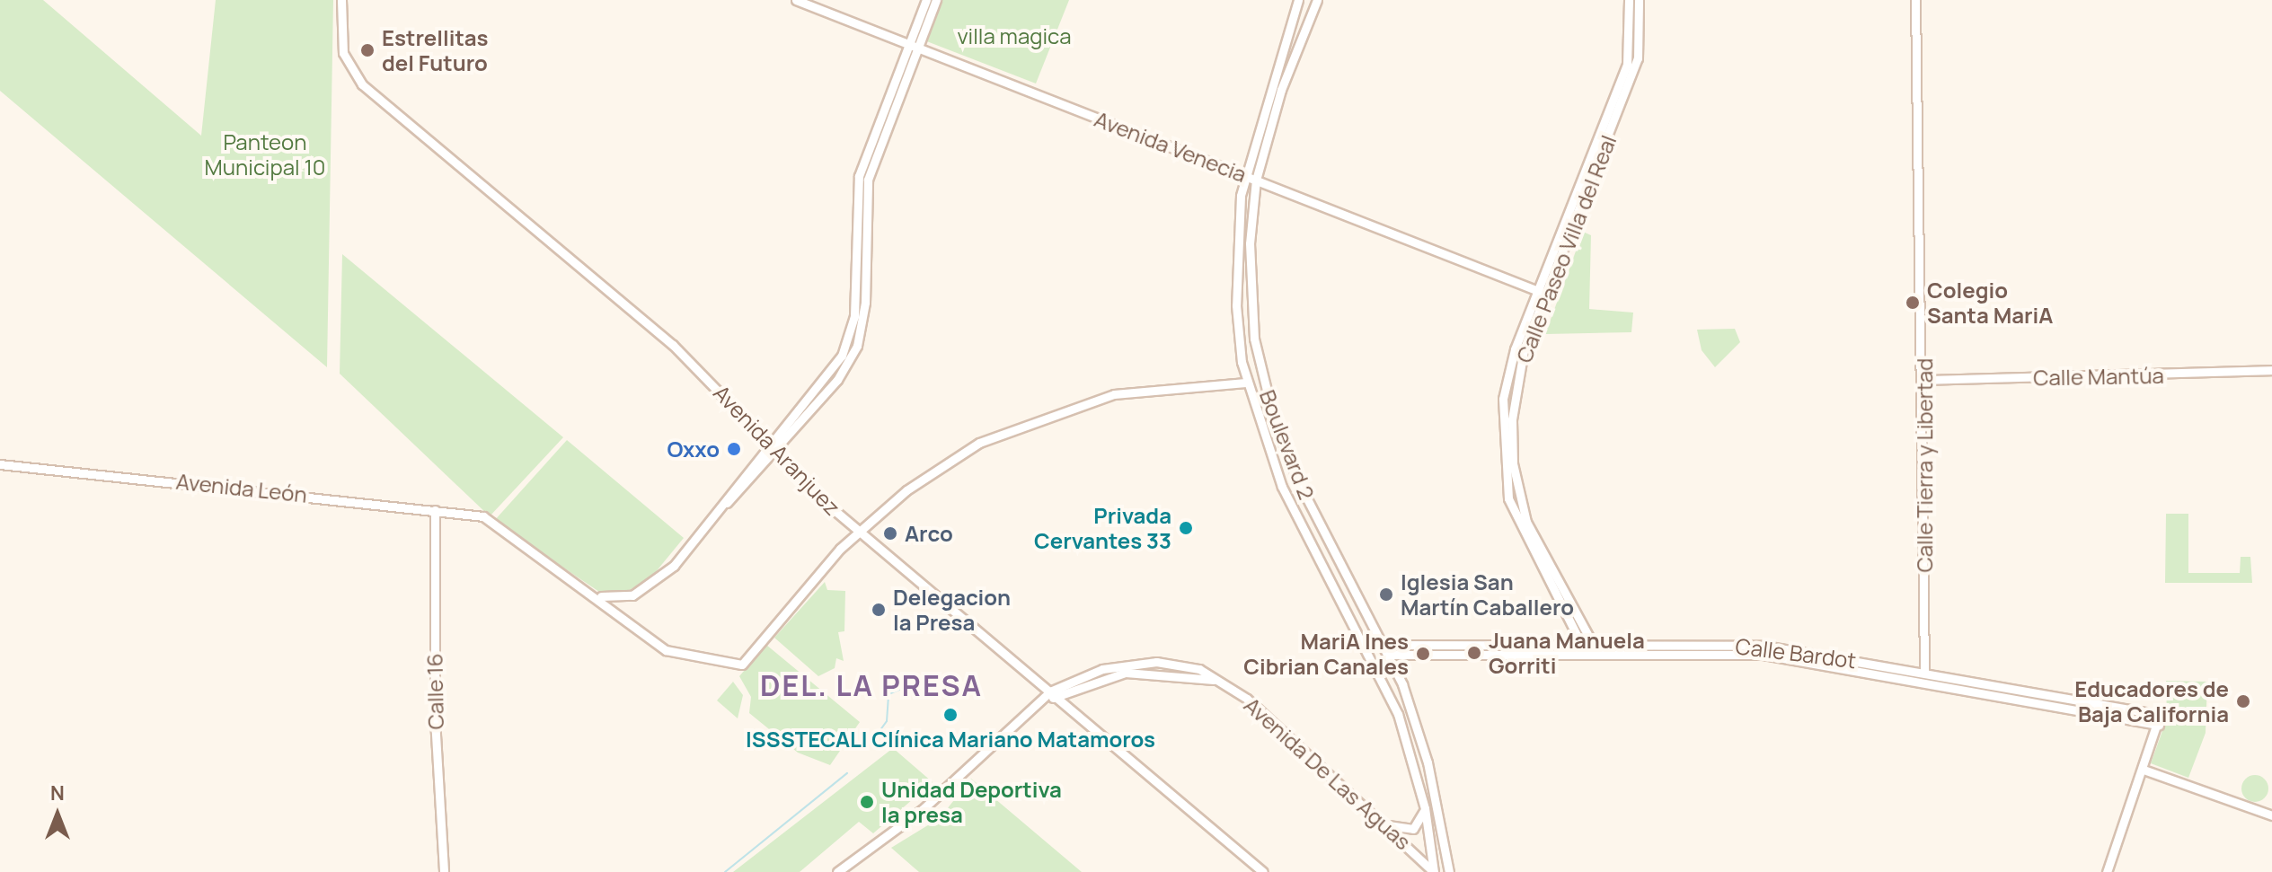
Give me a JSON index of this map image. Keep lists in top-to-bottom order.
{
  "streets": {
    "street": [
      "Avenida Venecia",
      "Calle Paseo Villa del Real",
      "Calle Mantúa",
      "Boulevard 2",
      "Avenida Aranjuez",
      "Calle Tierra y Libertad",
      "Avenida León",
      "Calle Bardot",
      "Calle 16",
      "Avenida De Las Aguas"
    ]
  },
  "crossings": [
    ["Avenida Venecia", "Calle Paseo Villa del Real"],
    ["Avenida Venecia", "Boulevard 2"],
    ["Calle Paseo Villa del Real", "Calle Bardot"],
    ["Calle Mantúa", "Calle Tierra y Libertad"],
    ["Boulevard 2", "Calle Bardot"],
    ["Boulevard 2", "Avenida De Las Aguas"],
    ["Avenida Aranjuez", "Avenida León"],
    ["Avenida Aranjuez", "Avenida De Las Aguas"],
    ["Calle Tierra y Libertad", "Calle Bardot"],
    ["Avenida León", "Calle 16"]
  ],
  "districts": ["DEL. LA PRESA"],
  "parks": ["villa magica", "Panteon Municipal 10"],
  "places": [
    "Estrellitas del Futuro",
    "Colegio Santa MariA",
    "Oxxo",
    "Privada Cervantes 33",
    "Arco",
    "Iglesia San Martín Caballero",
    "Delegacion la Presa",
    "Juana Manuela Gorriti",
    "MariA Ines Cibrian Canales",
    "Educadores de Baja California",
    "ISSSTECALI Clínica Mariano Matamoros",
    "Unidad Deportiva la presa"
  ],
  "north": "top"
}
